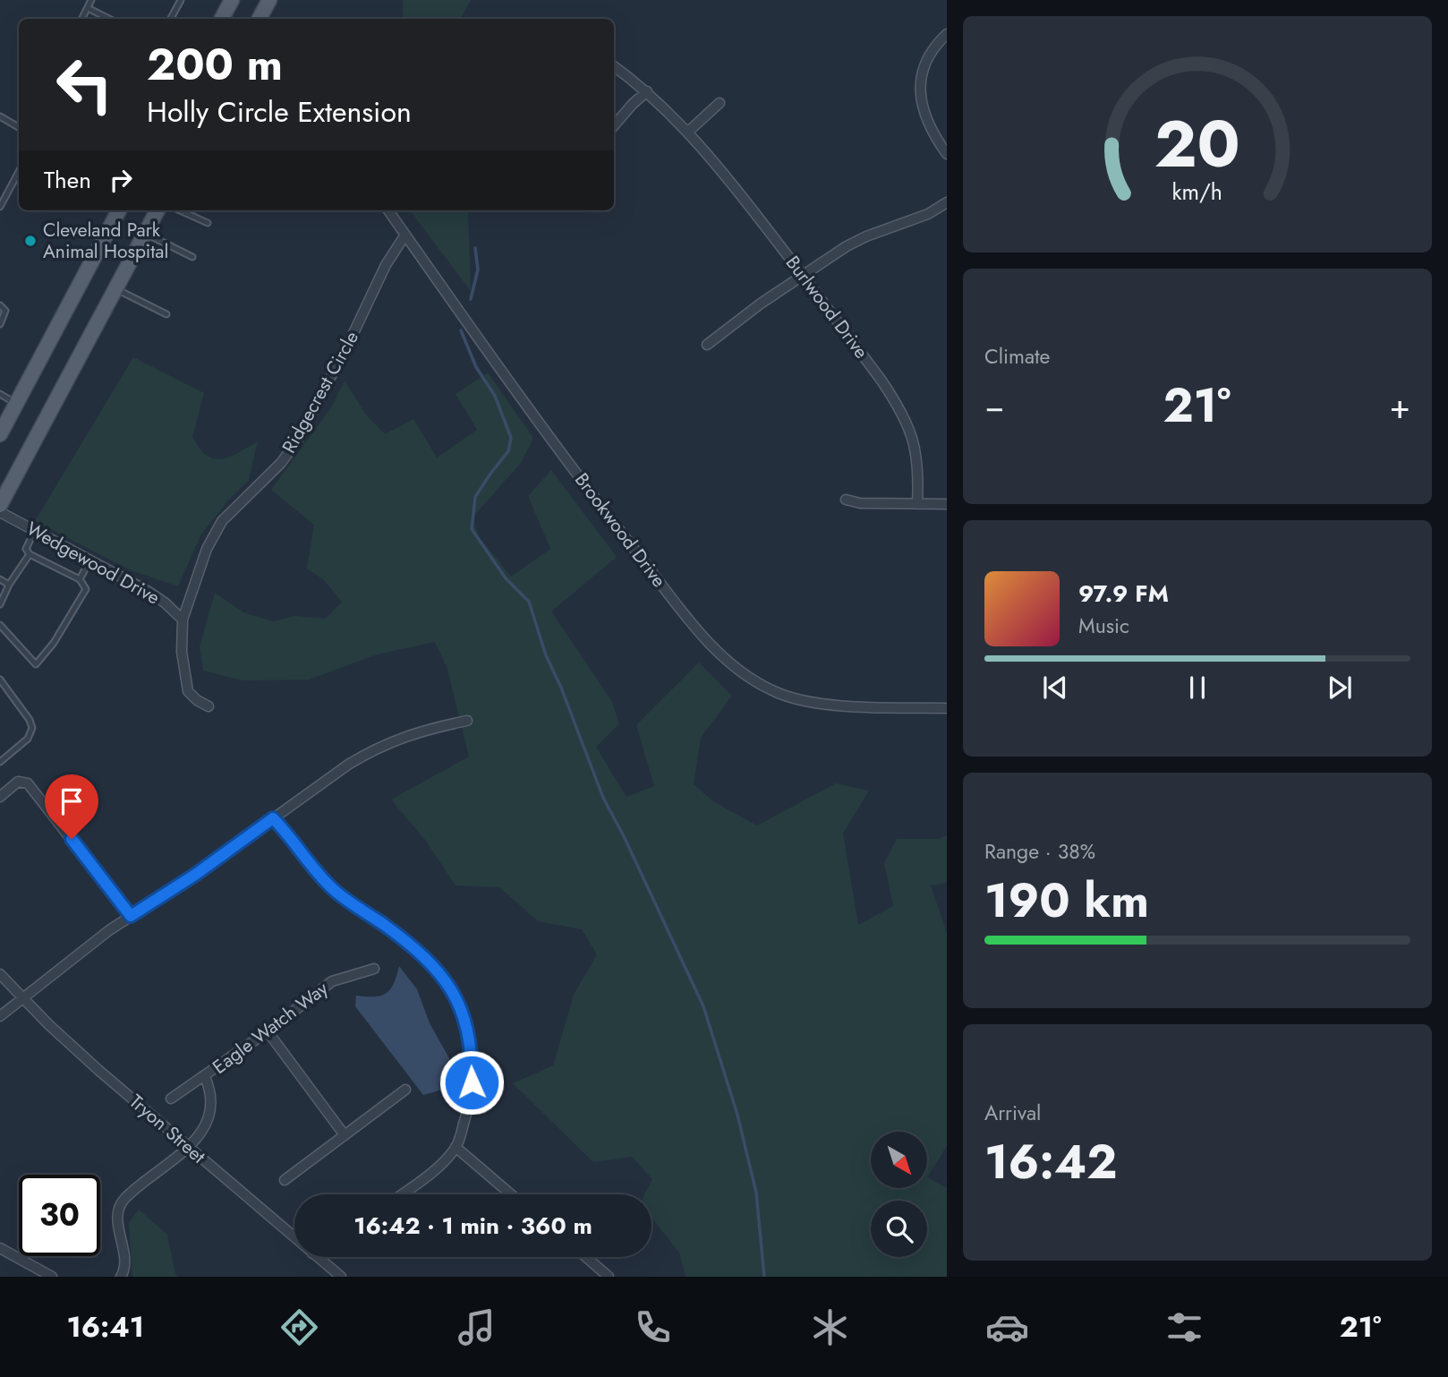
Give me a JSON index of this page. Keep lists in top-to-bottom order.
{
  "streets": {
    "street": [
      "Burlwood Drive",
      "Ridgecrest Circle",
      "Brookwood Drive",
      "Wedgewood Drive",
      "Eagle Watch Way",
      "Tryon Street"
    ]
  },
  "crossings": [
    ["Ridgecrest Circle", "Brookwood Drive"],
    ["Ridgecrest Circle", "Wedgewood Drive"]
  ],
  "places": ["Cleveland Park Animal Hospital"],
  "north": "bottom right",
  "page": {
    "turn": ["200 m", "Holly Circle Extension"],
    "then": "Then",
    "tile": [
      "Climate",
      ["Range · 38%", "190 km"],
      ["Arrival", "16:42"]
    ],
    "heat": ["−", "21°", "+"],
    "song": ["97.9 FM", "Music"],
    "limit": "30",
    "trip": "16:42 · 1 min · 360 m",
    "tabs": ["16:41", "21°"],
    "gauge": ["20", "km/h"]
  }
}
